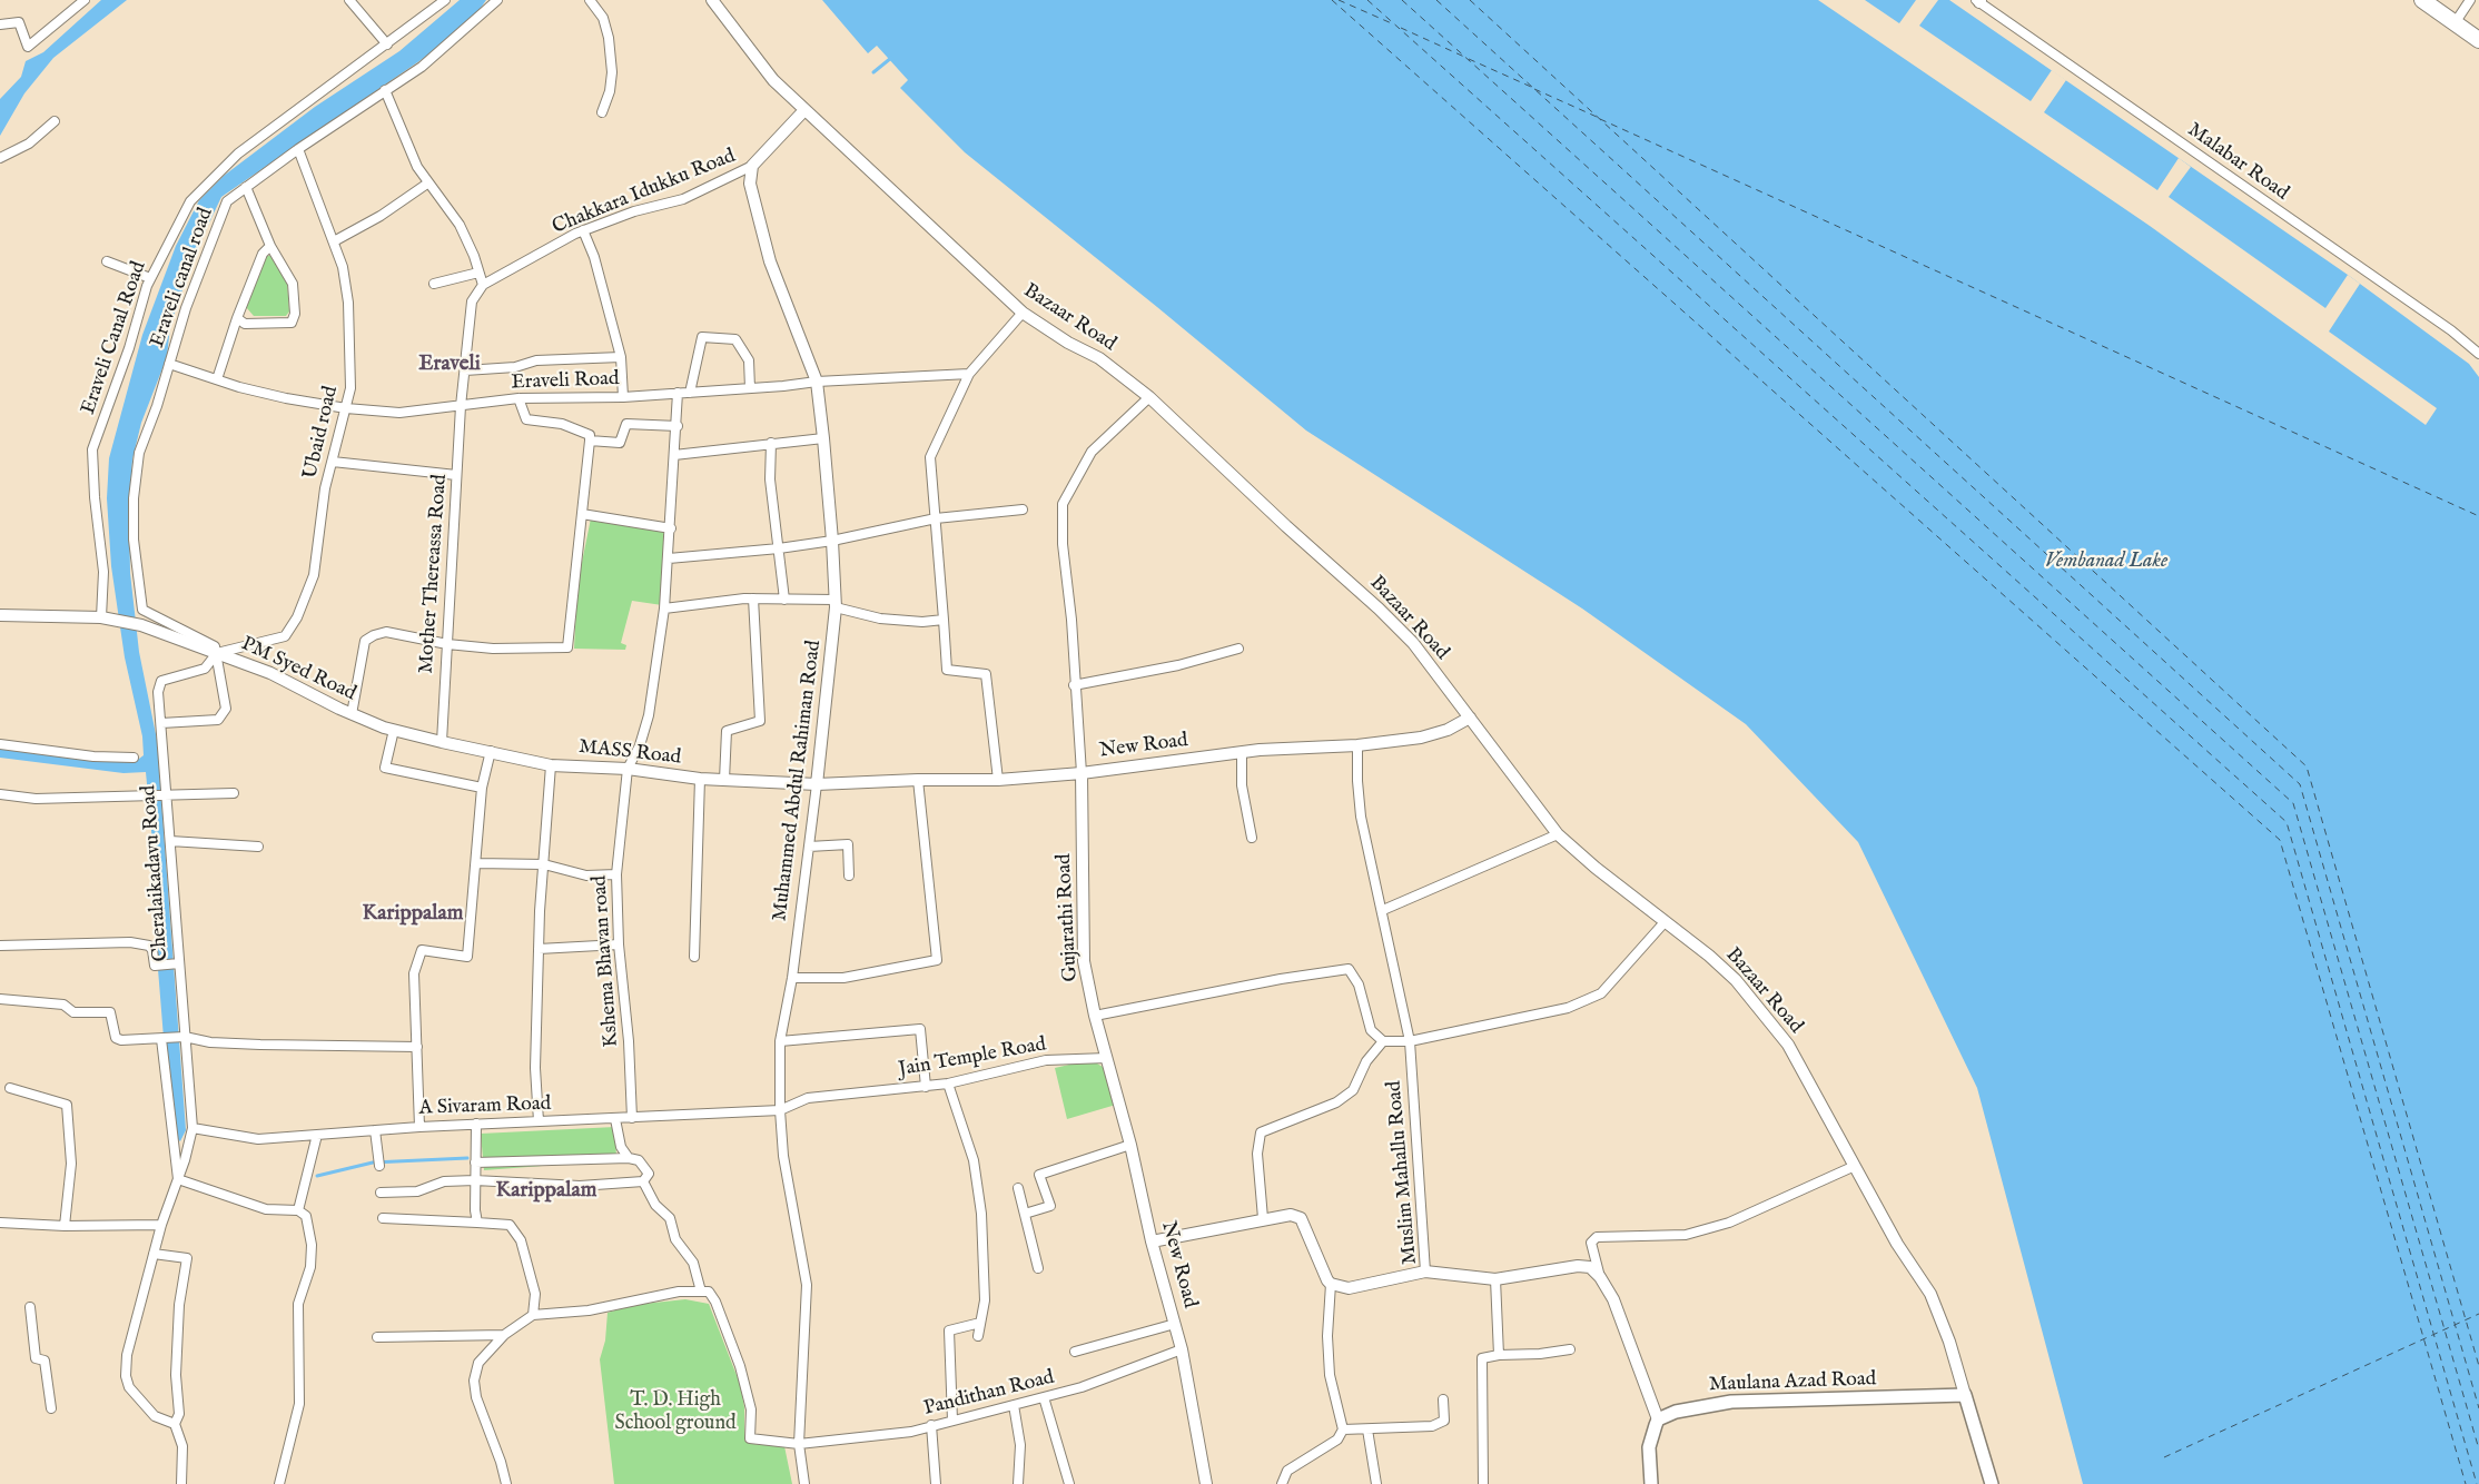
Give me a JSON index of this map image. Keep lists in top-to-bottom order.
{
  "streets": {
    "main road": ["Maulana Azad Road"],
    "street": [
      "Malabar Road",
      "Chakkara Idukku Road",
      "Eraveli canal road",
      "Bazaar Road",
      "Eraveli Canal Road",
      "Eraveli Road",
      "Ubaid road",
      "Mother Thereassa Road",
      "PM Syed Road",
      "New Road",
      "MASS Road",
      "Muhammed Abdul Rahiman Road",
      "Cheralaikadavu Road",
      "Gujarathi Road",
      "Kshema Bhavan road",
      "Jain Temple Road",
      "A Sivaram Road",
      "Muslim Mahallu Road",
      "Pandithan Road"
    ]
  },
  "crossings": [
    ["Chakkara Idukku Road", "Muhammed Abdul Rahiman Road"],
    ["Eraveli canal road", "Eraveli Road"],
    ["Eraveli canal road", "Ubaid road"],
    ["Eraveli canal road", "PM Syed Road"],
    ["Eraveli canal road", "Cheralaikadavu Road"],
    ["Bazaar Road", "New Road"],
    ["Bazaar Road", "Maulana Azad Road"],
    ["Eraveli Canal Road", "PM Syed Road"],
    ["Eraveli Road", "Ubaid road"],
    ["Eraveli Road", "Mother Thereassa Road"],
    ["Eraveli Road", "Muhammed Abdul Rahiman Road"],
    ["Ubaid road", "PM Syed Road"],
    ["Ubaid road", "Cheralaikadavu Road"],
    ["Mother Thereassa Road", "PM Syed Road"],
    ["Mother Thereassa Road", "MASS Road"],
    ["PM Syed Road", "MASS Road"],
    ["PM Syed Road", "Cheralaikadavu Road"],
    ["New Road", "MASS Road"],
    ["New Road", "Muhammed Abdul Rahiman Road"],
    ["New Road", "Gujarathi Road"],
    ["New Road", "Jain Temple Road"],
    ["New Road", "Muslim Mahallu Road"],
    ["New Road", "Pandithan Road"],
    ["MASS Road", "Muhammed Abdul Rahiman Road"],
    ["MASS Road", "Kshema Bhavan road"],
    ["Muhammed Abdul Rahiman Road", "Jain Temple Road"],
    ["Muhammed Abdul Rahiman Road", "A Sivaram Road"],
    ["Muhammed Abdul Rahiman Road", "Pandithan Road"],
    ["Cheralaikadavu Road", "A Sivaram Road"],
    ["Gujarathi Road", "Jain Temple Road"],
    ["Kshema Bhavan road", "A Sivaram Road"],
    ["Jain Temple Road", "A Sivaram Road"]
  ],
  "districts": ["Eraveli", "Karippalam", "Karippalam"],
  "water": ["Vembanad Lake"],
  "parks": ["T. D. High School ground"]
}
